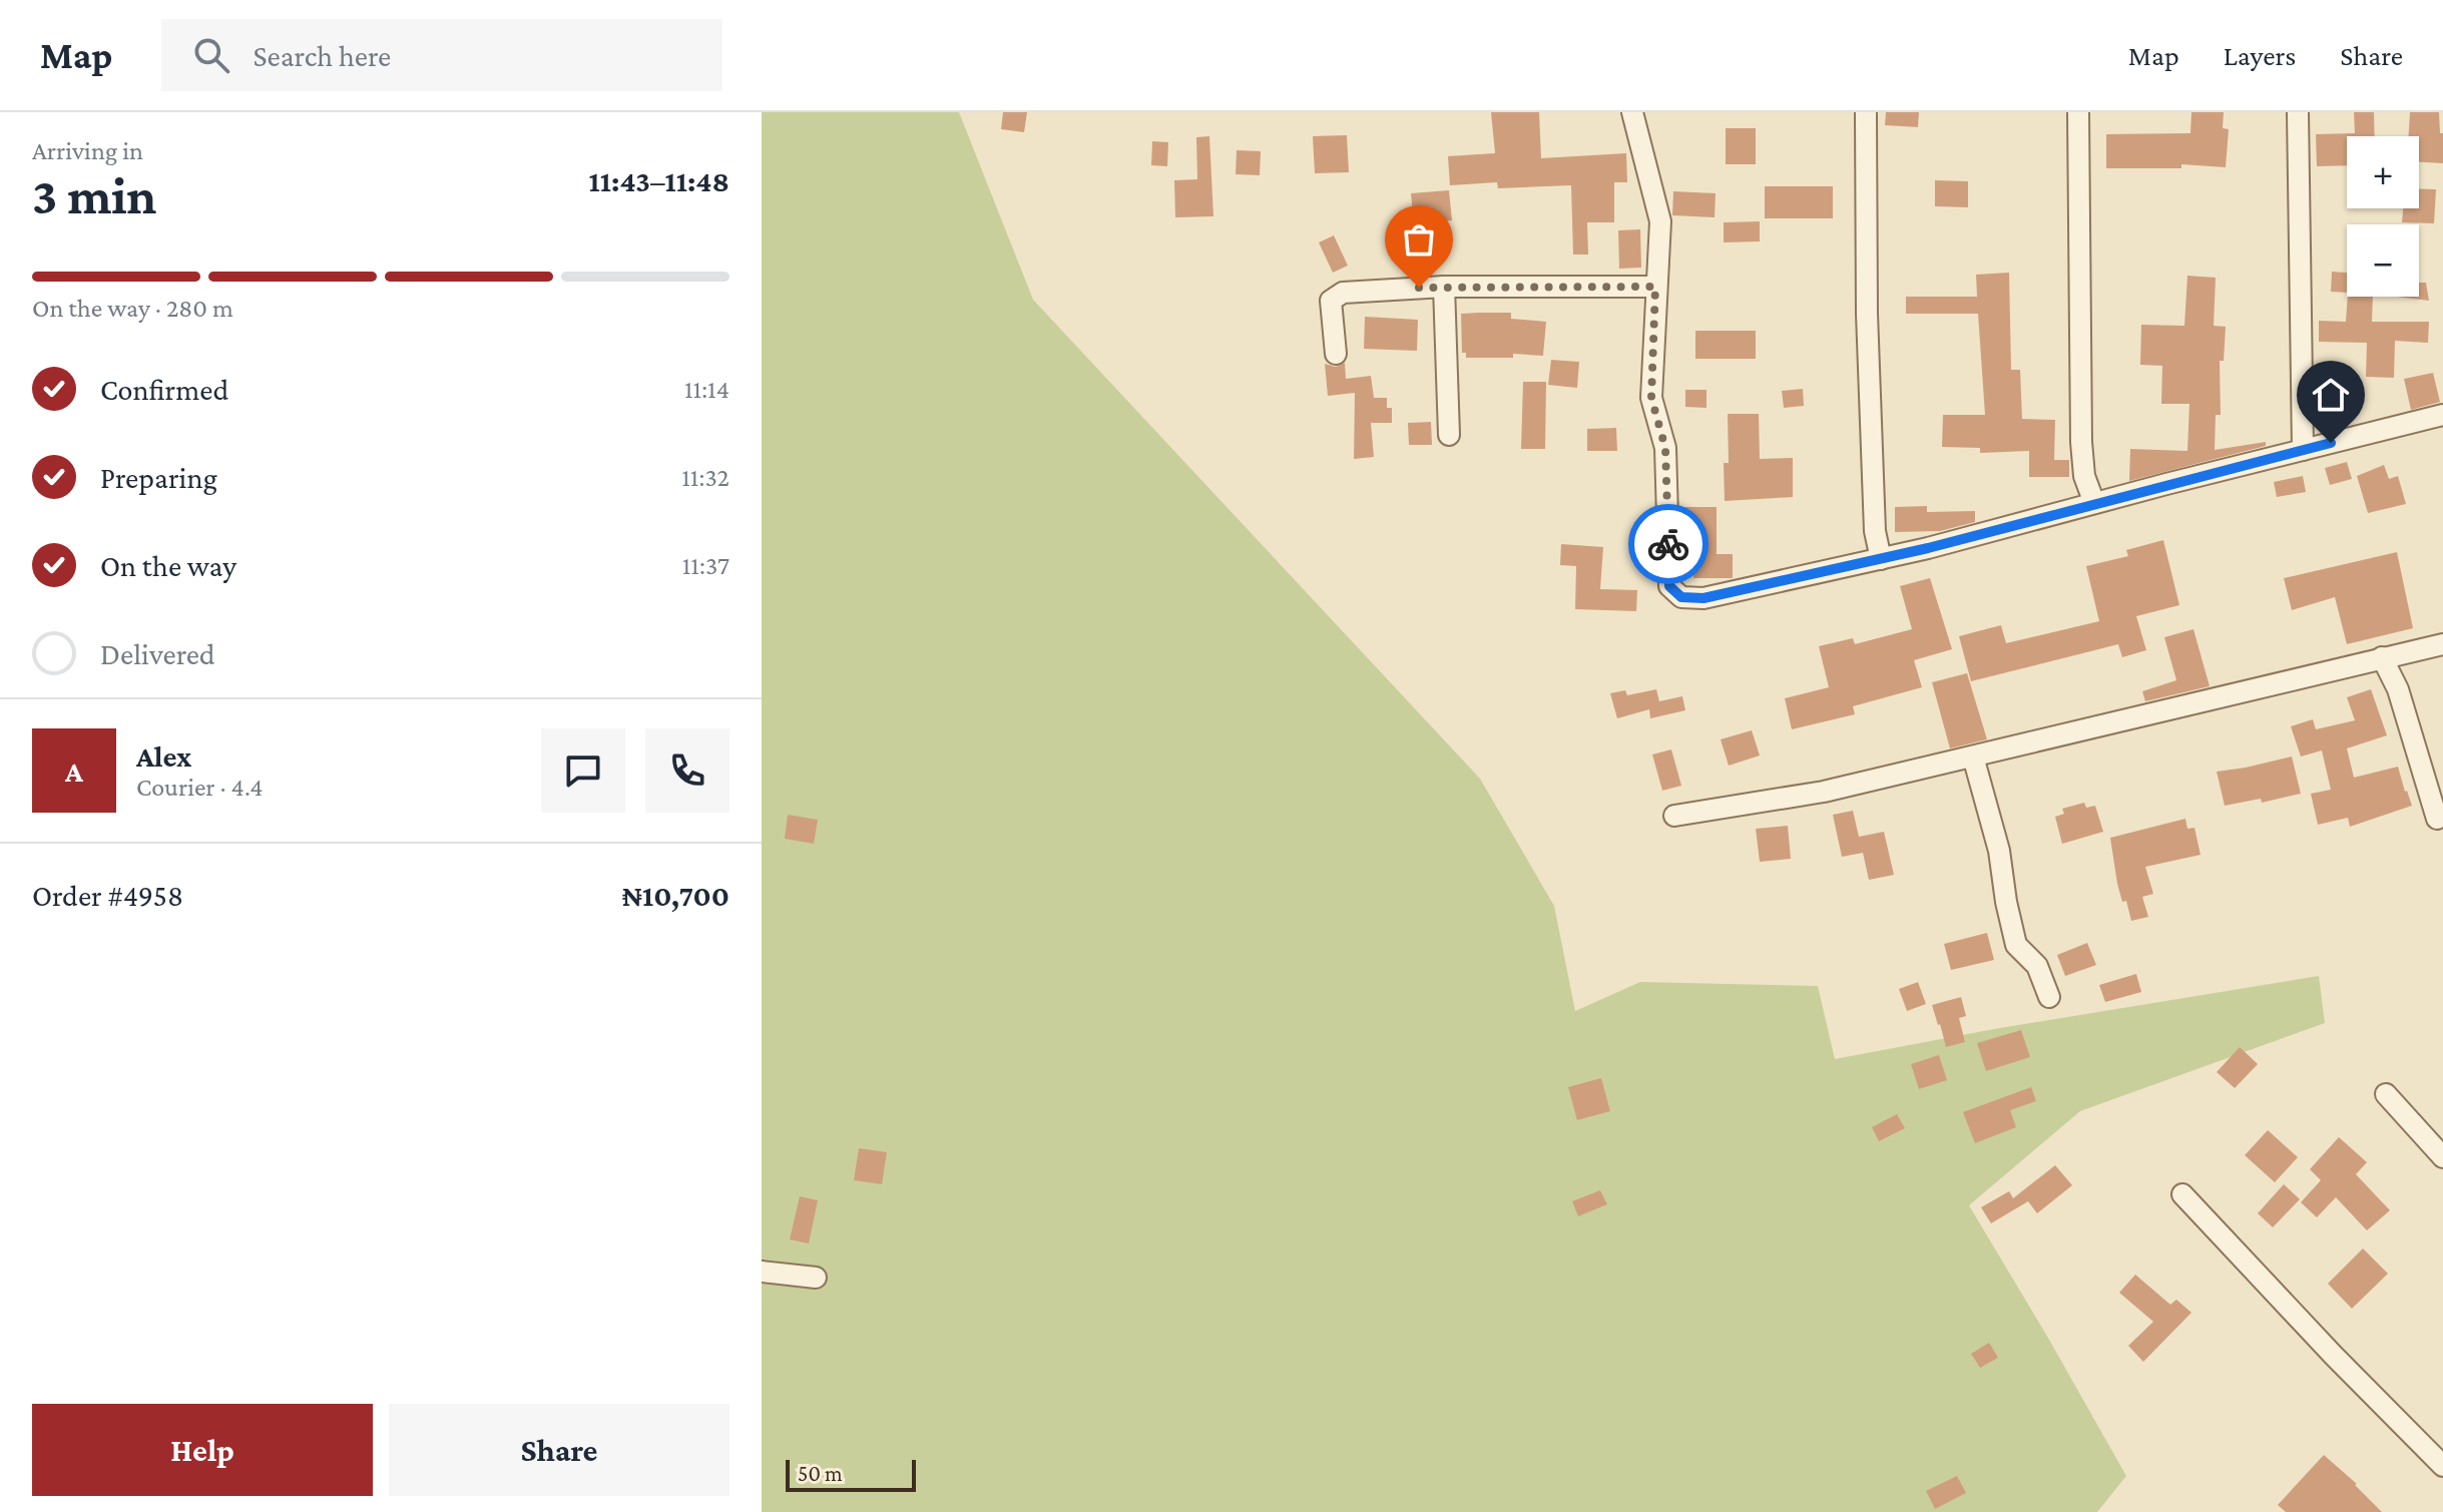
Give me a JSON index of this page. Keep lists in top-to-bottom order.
{
  "scale_bar": "50 m",
  "page": {
    "header": "Map",
    "search": "Search here",
    "nav": ["Map", "Layers", "Share"],
    "heading": ["3 min", "Arriving in", "11:43–11:48"],
    "panel": [
      "Alex",
      "Courier · 4.4",
      "Order #4958",
      "₦10,700"
    ],
    "map_buttons": ["+", "−"],
    "bar": "On the way · 280 m",
    "list": [
      ["Confirmed", "11:14"],
      ["Preparing", "11:32"],
      ["On the way", "11:37"],
      "Delivered"
    ],
    "round": "A",
    "buttons": ["Help", "Share"],
    "scale": "50 m"
  }
}
